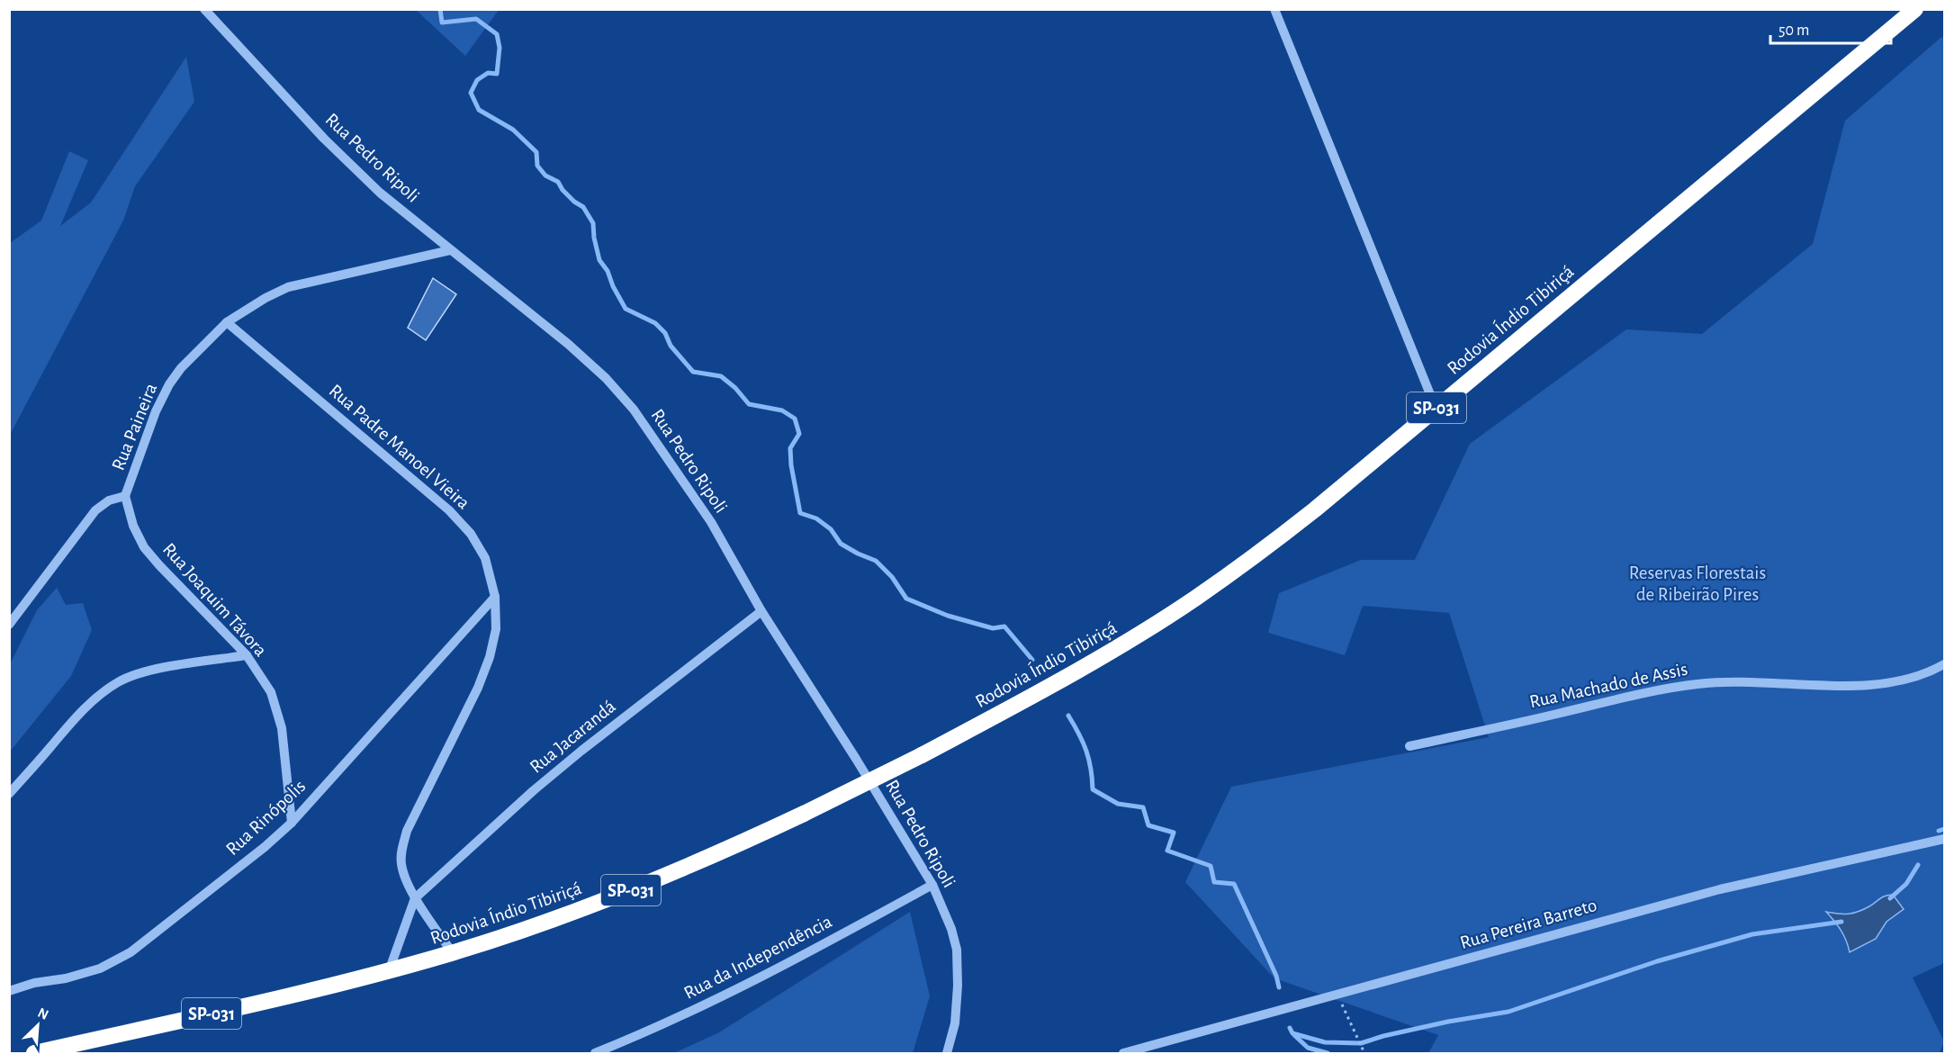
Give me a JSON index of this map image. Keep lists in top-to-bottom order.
{
  "streets": {
    "highway": ["Rodovia Índio Tibiriçá", "SP-031"],
    "street": [
      "Rua Pedro Ripoli",
      "Rua Paineira",
      "Rua Padre Manoel Vieira",
      "Rua Joaquim Távora",
      "Rua Machado de Assis",
      "Rua Jacarandá",
      "Rua Rinópolis",
      "Rua Pereira Barreto",
      "Rua da Independência"
    ]
  },
  "crossings": [
    ["Rua Pedro Ripoli", "Rua Paineira"],
    ["Rua Pedro Ripoli", "Rua Jacarandá"],
    ["Rua Pedro Ripoli", "Rua da Independência"],
    ["Rodovia Índio Tibiriçá", "Rua Padre Manoel Vieira"],
    ["Rua Paineira", "Rua Padre Manoel Vieira"],
    ["Rua Paineira", "Rua Joaquim Távora"],
    ["Rua Padre Manoel Vieira", "Rua Jacarandá"],
    ["Rua Padre Manoel Vieira", "Rua Rinópolis"],
    ["Rua Joaquim Távora", "Rua Rinópolis"]
  ],
  "parks": ["Reservas Florestais de Ribeirão Pires"],
  "scale_bar": "50 m",
  "north": "top right"
}
